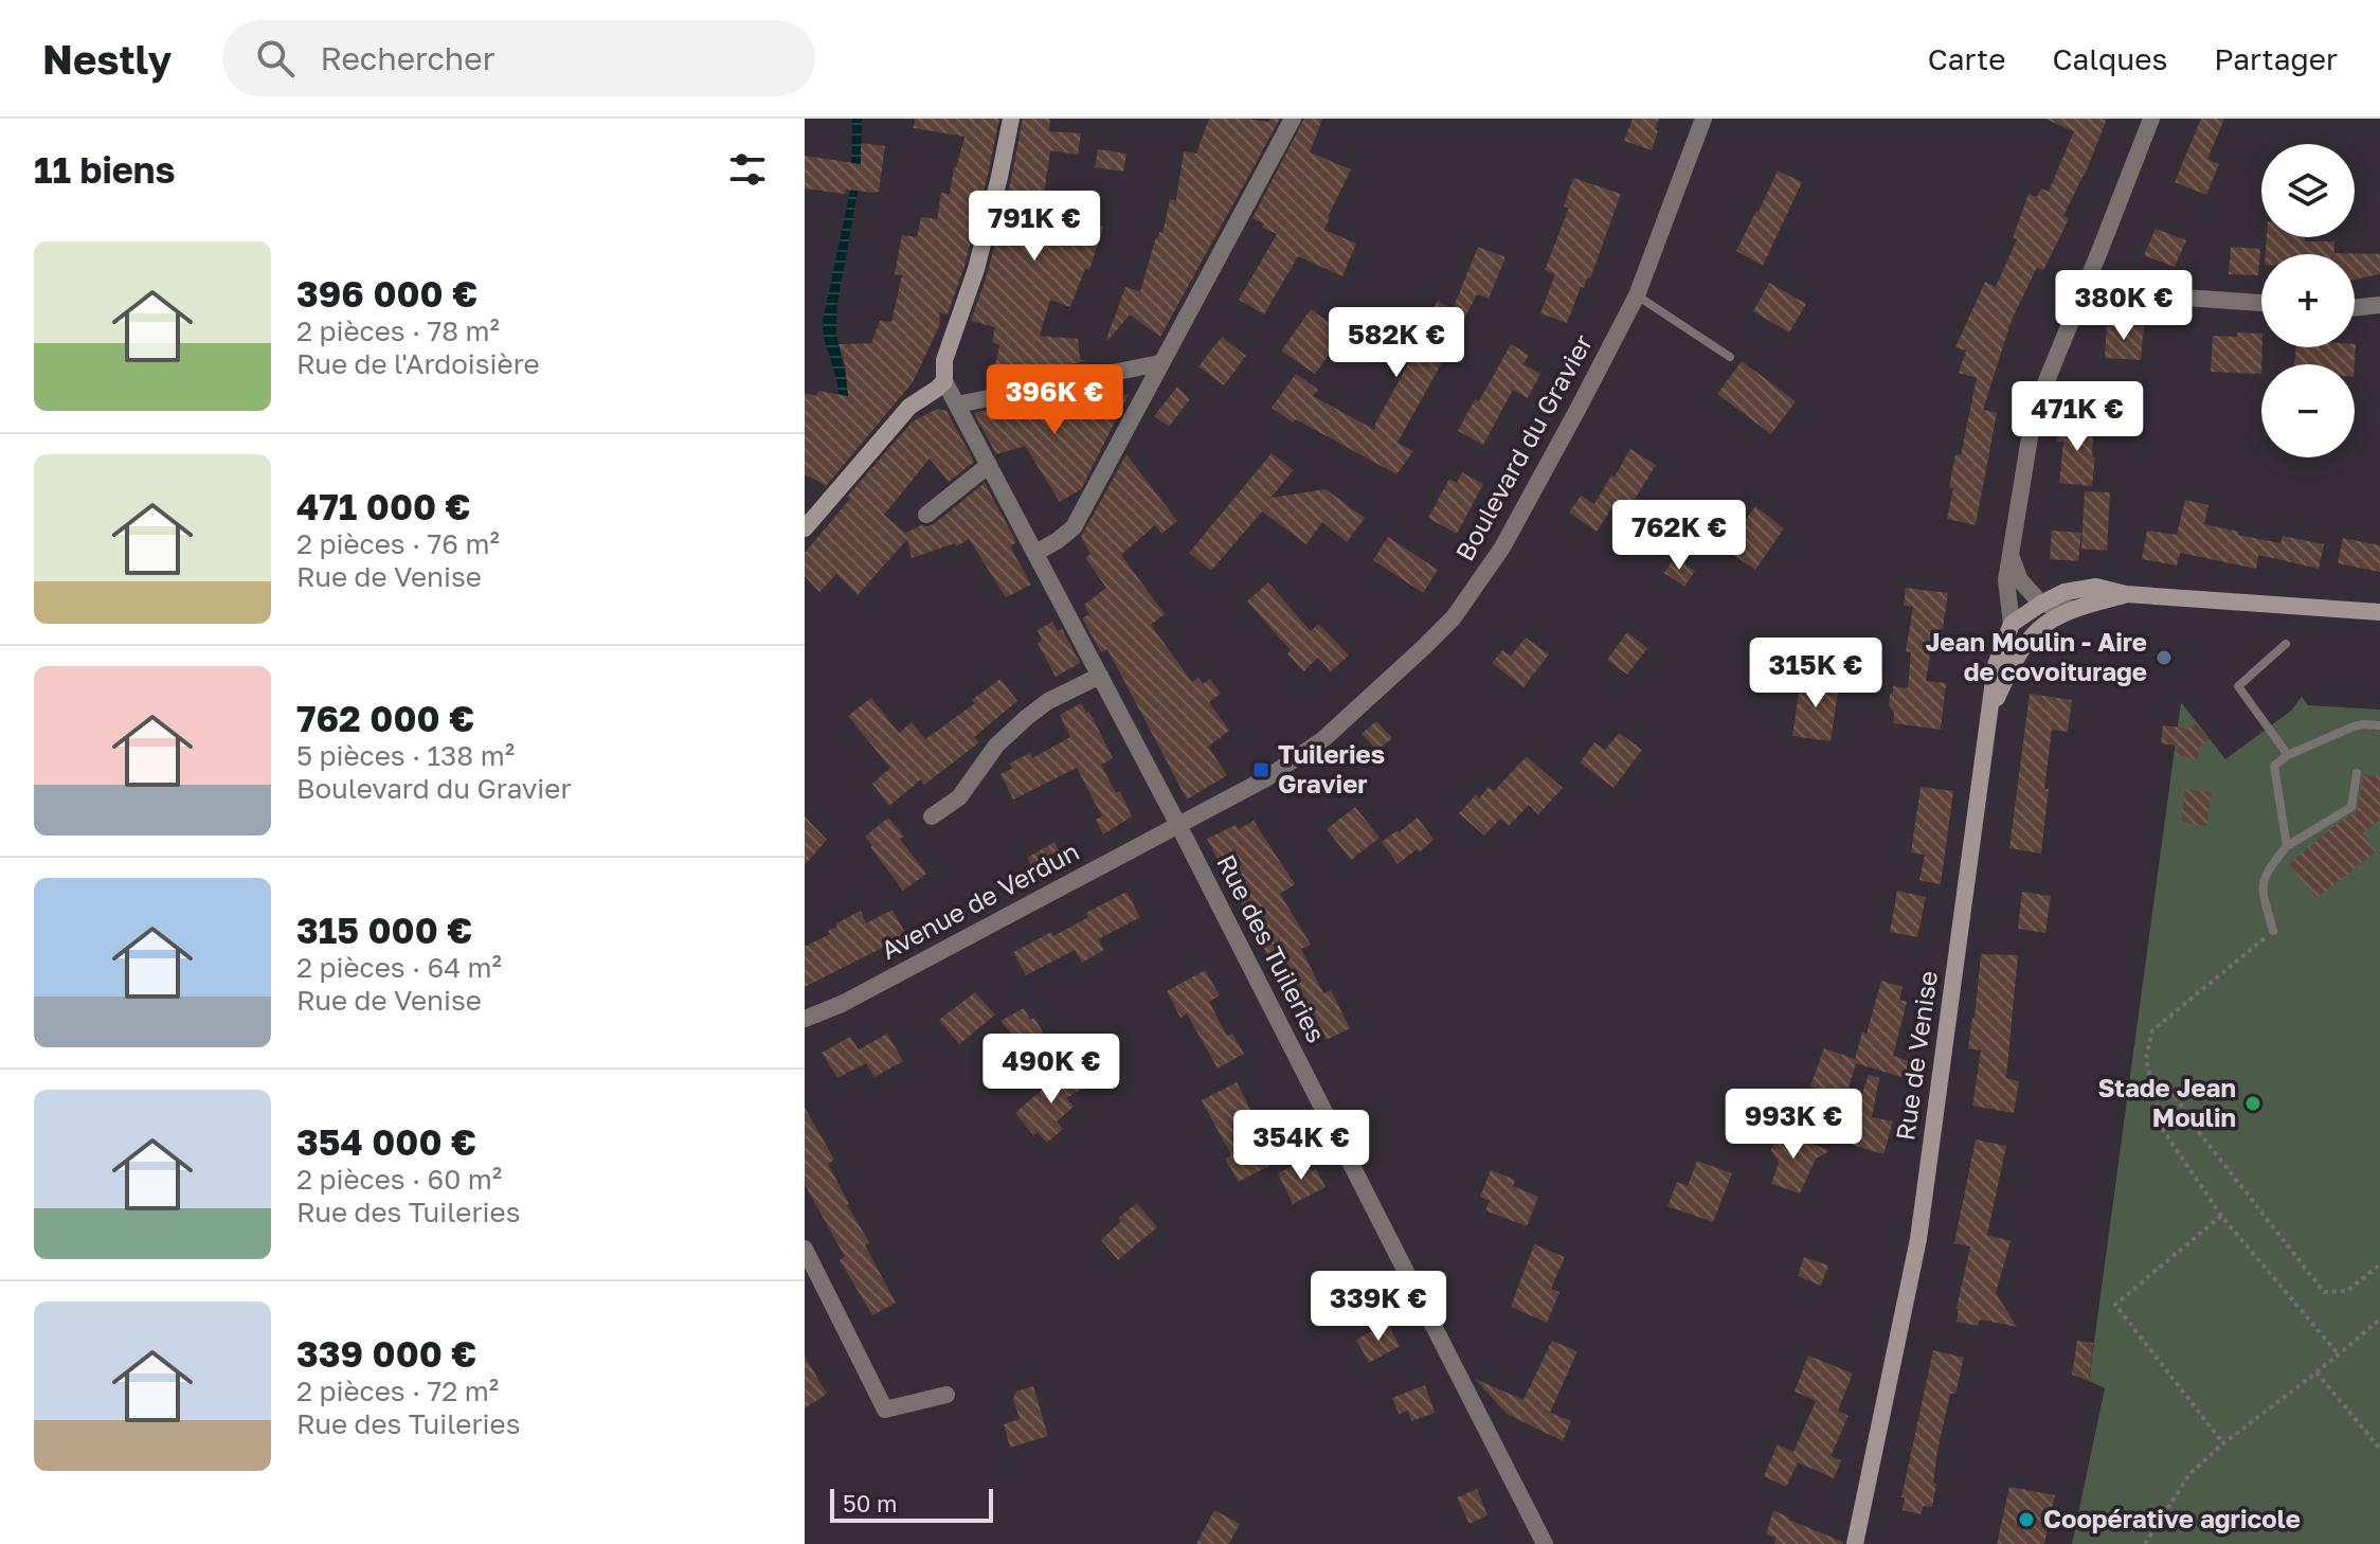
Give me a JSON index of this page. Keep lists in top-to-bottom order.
{
  "streets": {
    "main road": ["Rue de Venise"],
    "street": ["Boulevard du Gravier", "Avenue de Verdun", "Rue des Tuileries"]
  },
  "crossings": [
    ["Boulevard du Gravier", "Avenue de Verdun"],
    ["Boulevard du Gravier", "Rue des Tuileries"],
    ["Avenue de Verdun", "Rue des Tuileries"]
  ],
  "places": {
    "other": ["Jean Moulin - Aire de covoiturage", "Stade Jean Moulin", "Coopérative agricole"],
    "transit": ["Tuileries Gravier"]
  },
  "scale_bar": "50 m",
  "page": {
    "header": "Nestly",
    "search": "Rechercher",
    "nav": ["Carte", "Calques", "Partager"],
    "heading": "11 biens",
    "map_buttons": ["+", "−"],
    "price": [
      "791K €",
      "380K €",
      "582K €",
      "396K €",
      "471K €",
      "762K €",
      "315K €",
      "490K €",
      "993K €",
      "354K €",
      "339K €"
    ],
    "list": [
      {
        "name": "396 000 €",
        "note": "2 pièces · 78 m² · Rue de l'Ardoisière"
      },
      {
        "name": "471 000 €",
        "note": "2 pièces · 76 m² · Rue de Venise"
      },
      {
        "name": "762 000 €",
        "note": "5 pièces · 138 m² · Boulevard du Gravier"
      },
      {
        "name": "315 000 €",
        "note": "2 pièces · 64 m² · Rue de Venise"
      },
      {
        "name": "354 000 €",
        "note": "2 pièces · 60 m² · Rue des Tuileries"
      },
      {
        "name": "339 000 €",
        "note": "2 pièces · 72 m² · Rue des Tuileries"
      }
    ],
    "scale": "50 m"
  }
}
